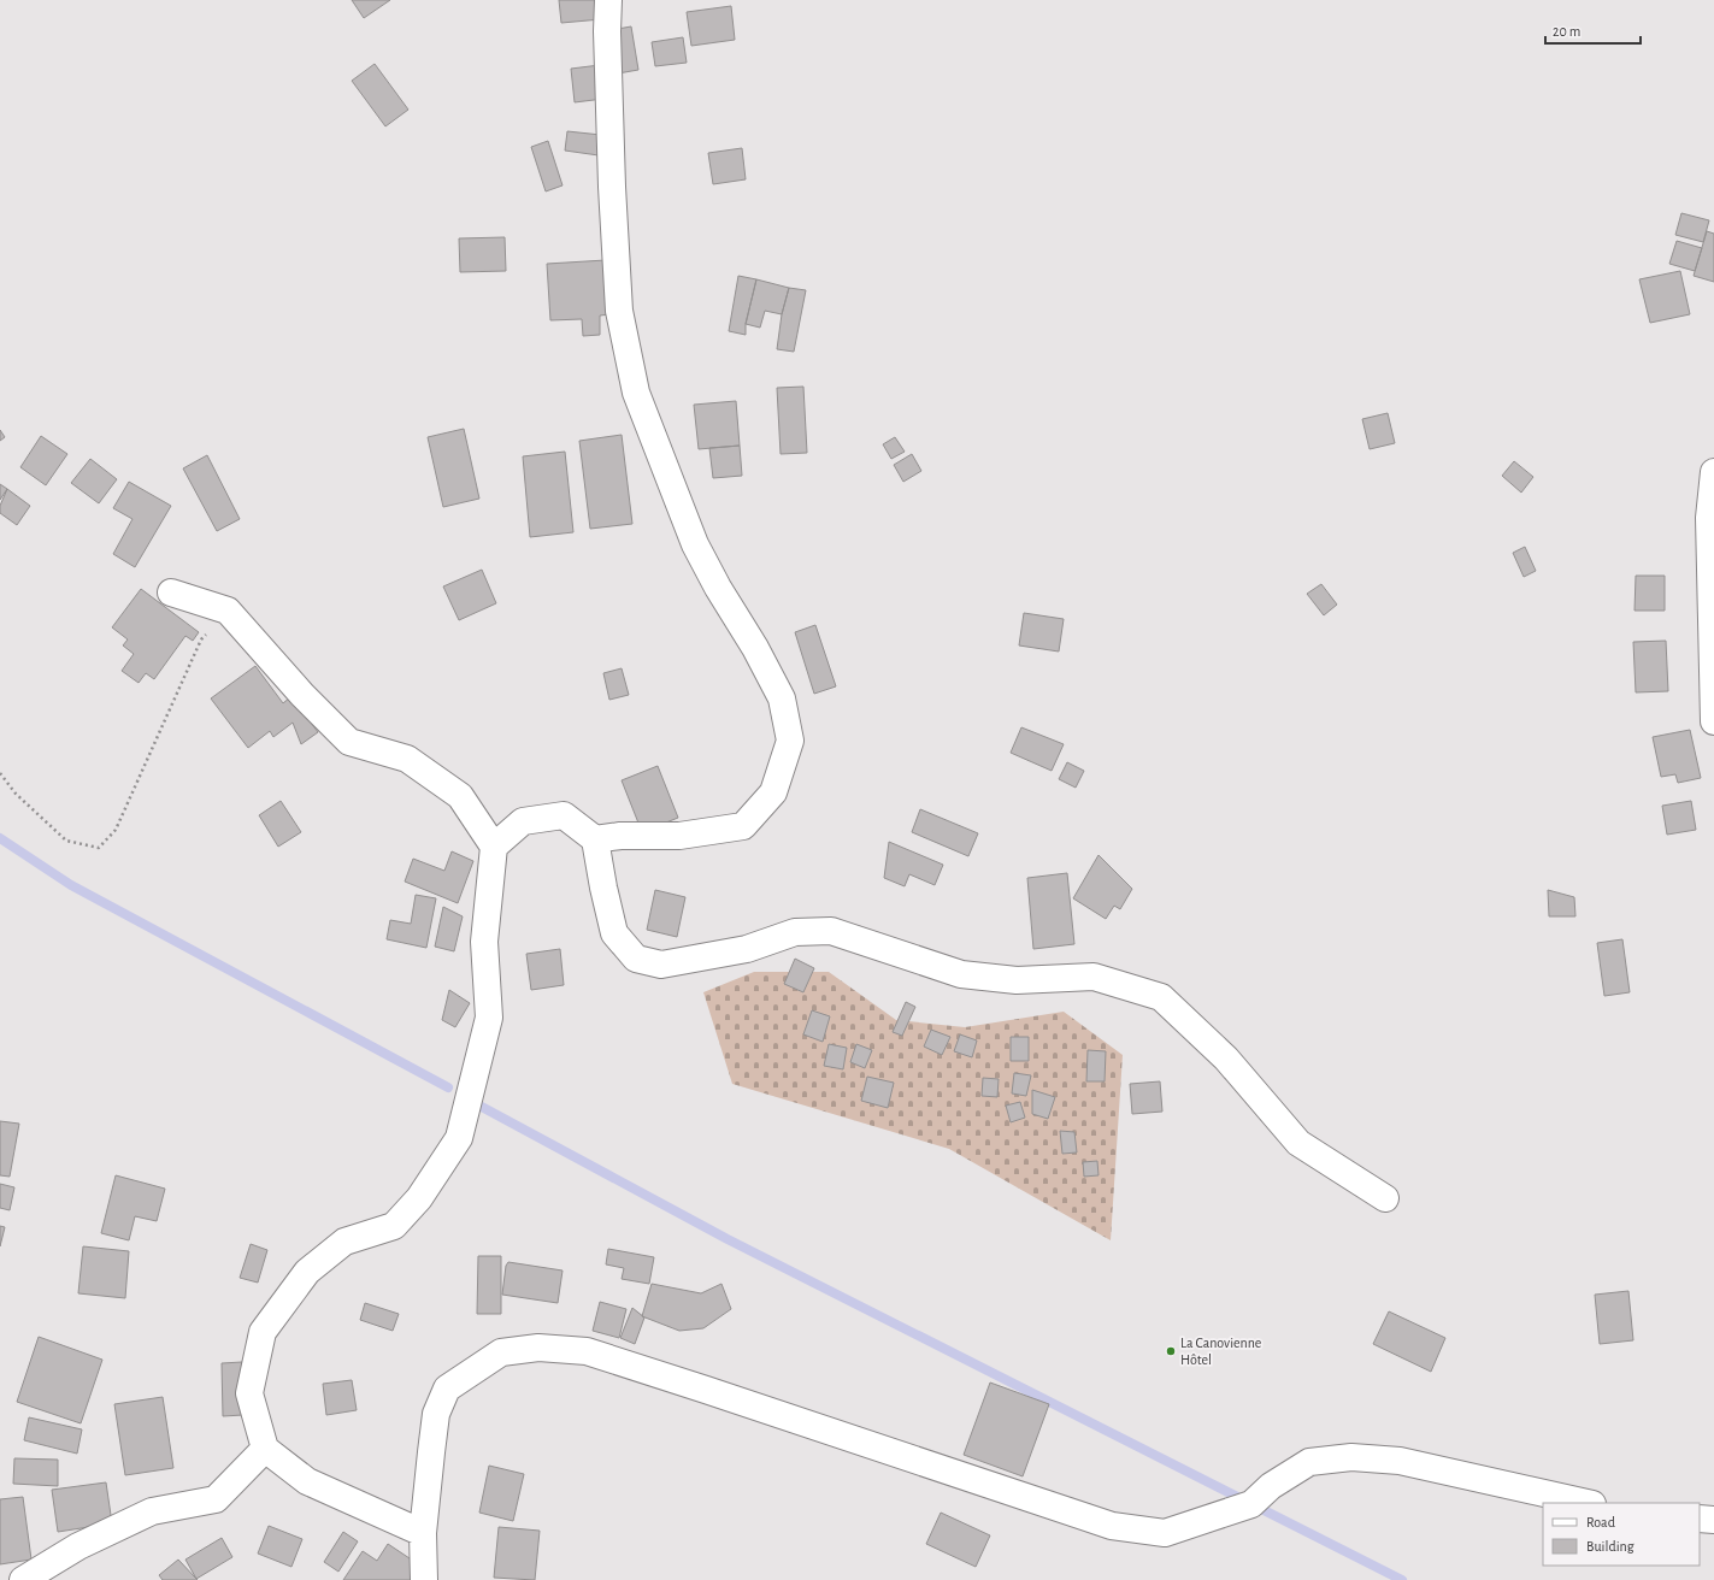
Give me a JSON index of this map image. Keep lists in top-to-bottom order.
{
  "places": ["La Canovienne Hôtel"],
  "legend": ["Road", "Building"],
  "scale_bar": "20 m"
}
